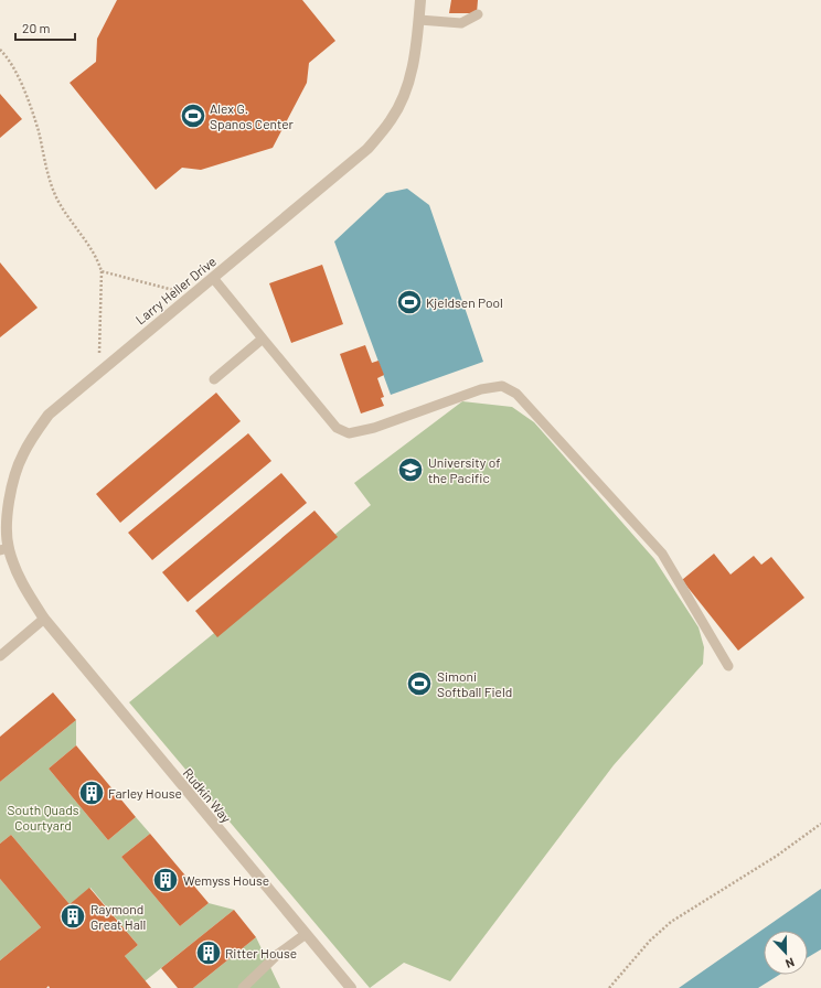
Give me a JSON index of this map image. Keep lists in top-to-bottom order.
{
  "streets": {
    "street": ["Larry Heller Drive", "Rudkin Way"]
  },
  "crossings": [
    ["Larry Heller Drive", "Rudkin Way"]
  ],
  "parks": ["South Quads Courtyard"],
  "places": {
    "sports": ["Alex G. Spanos Center", "Kjeldsen Pool", "Simoni Softball Field"],
    "school or university": ["University of the Pacific"],
    "building": [
      "Farley House",
      "Wemyss House",
      "Raymond Great Hall",
      "Ritter House"
    ]
  },
  "scale_bar": "20 m",
  "north": "bottom"
}
